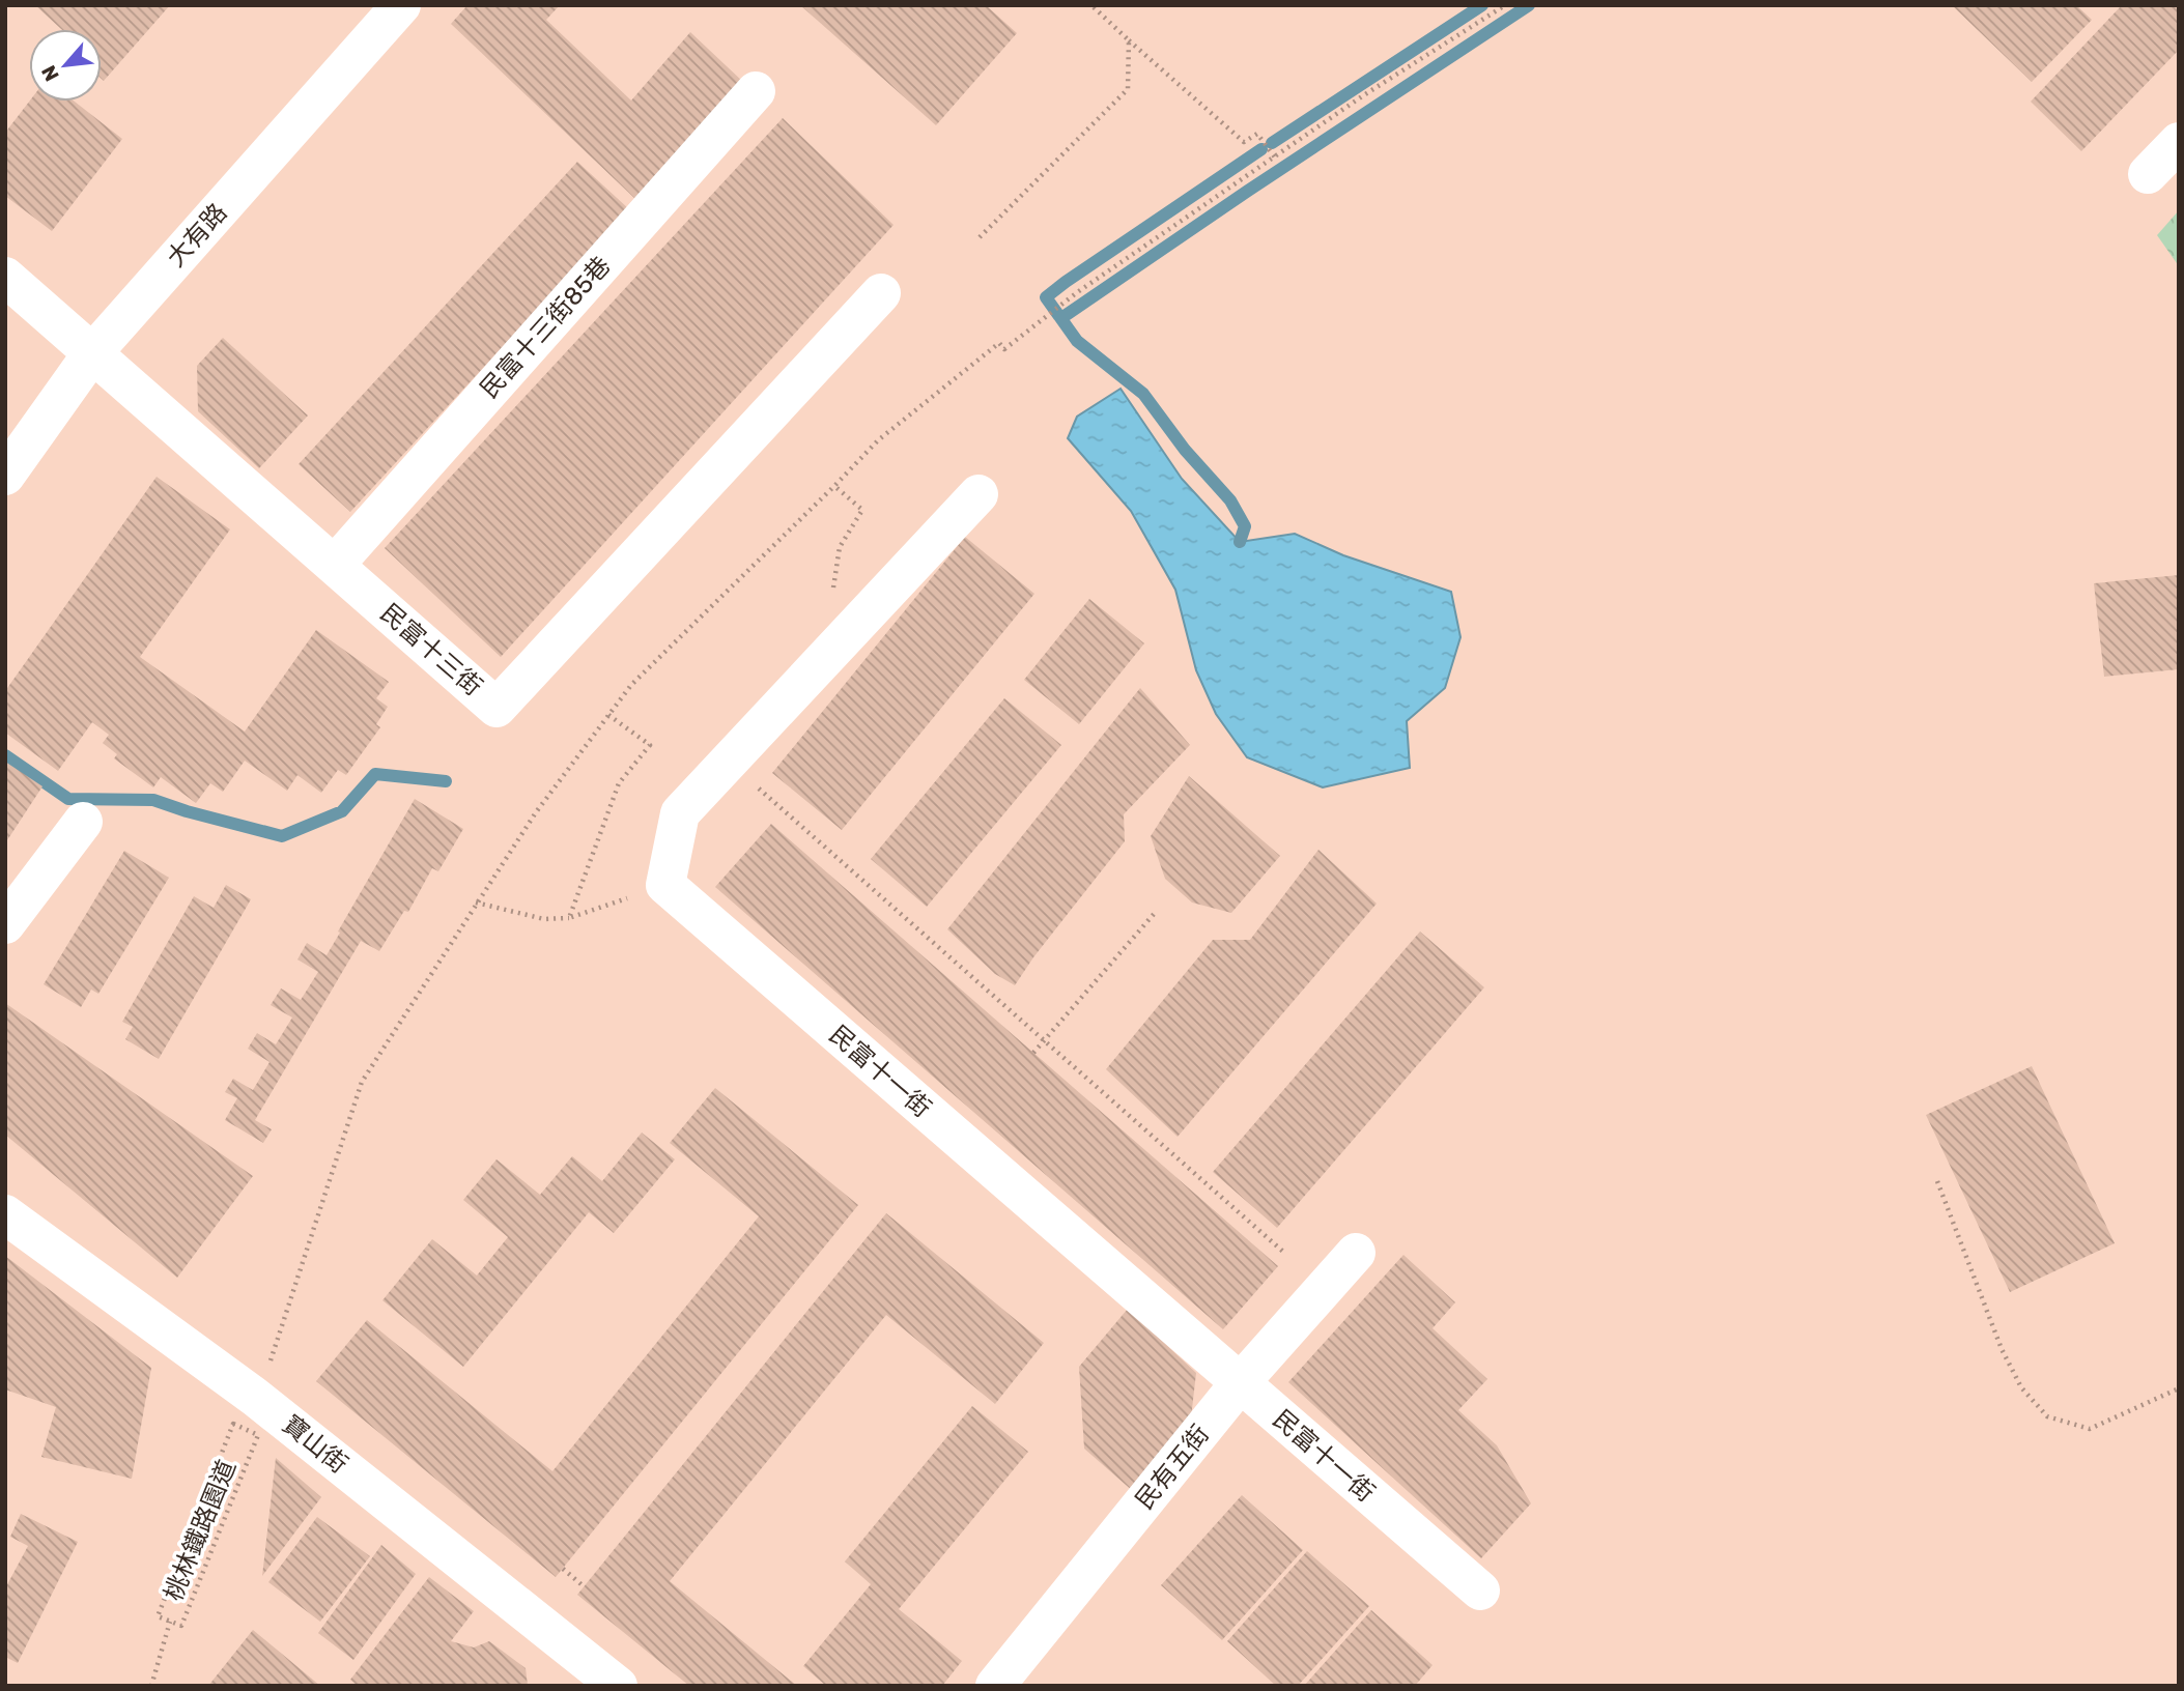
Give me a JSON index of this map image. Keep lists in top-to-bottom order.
{
  "streets": {
    "street": [
      "大有路",
      "民富十三街85巷",
      "民富十三街",
      "民富十一街",
      "寶山街",
      "民有五街"
    ],
    "path": ["桃林鐵路園道"]
  },
  "crossings": [
    ["大有路", "民富十三街"],
    ["民富十三街85巷", "民富十三街"],
    ["民富十一街", "民有五街"]
  ],
  "north": "bottom left"
}
